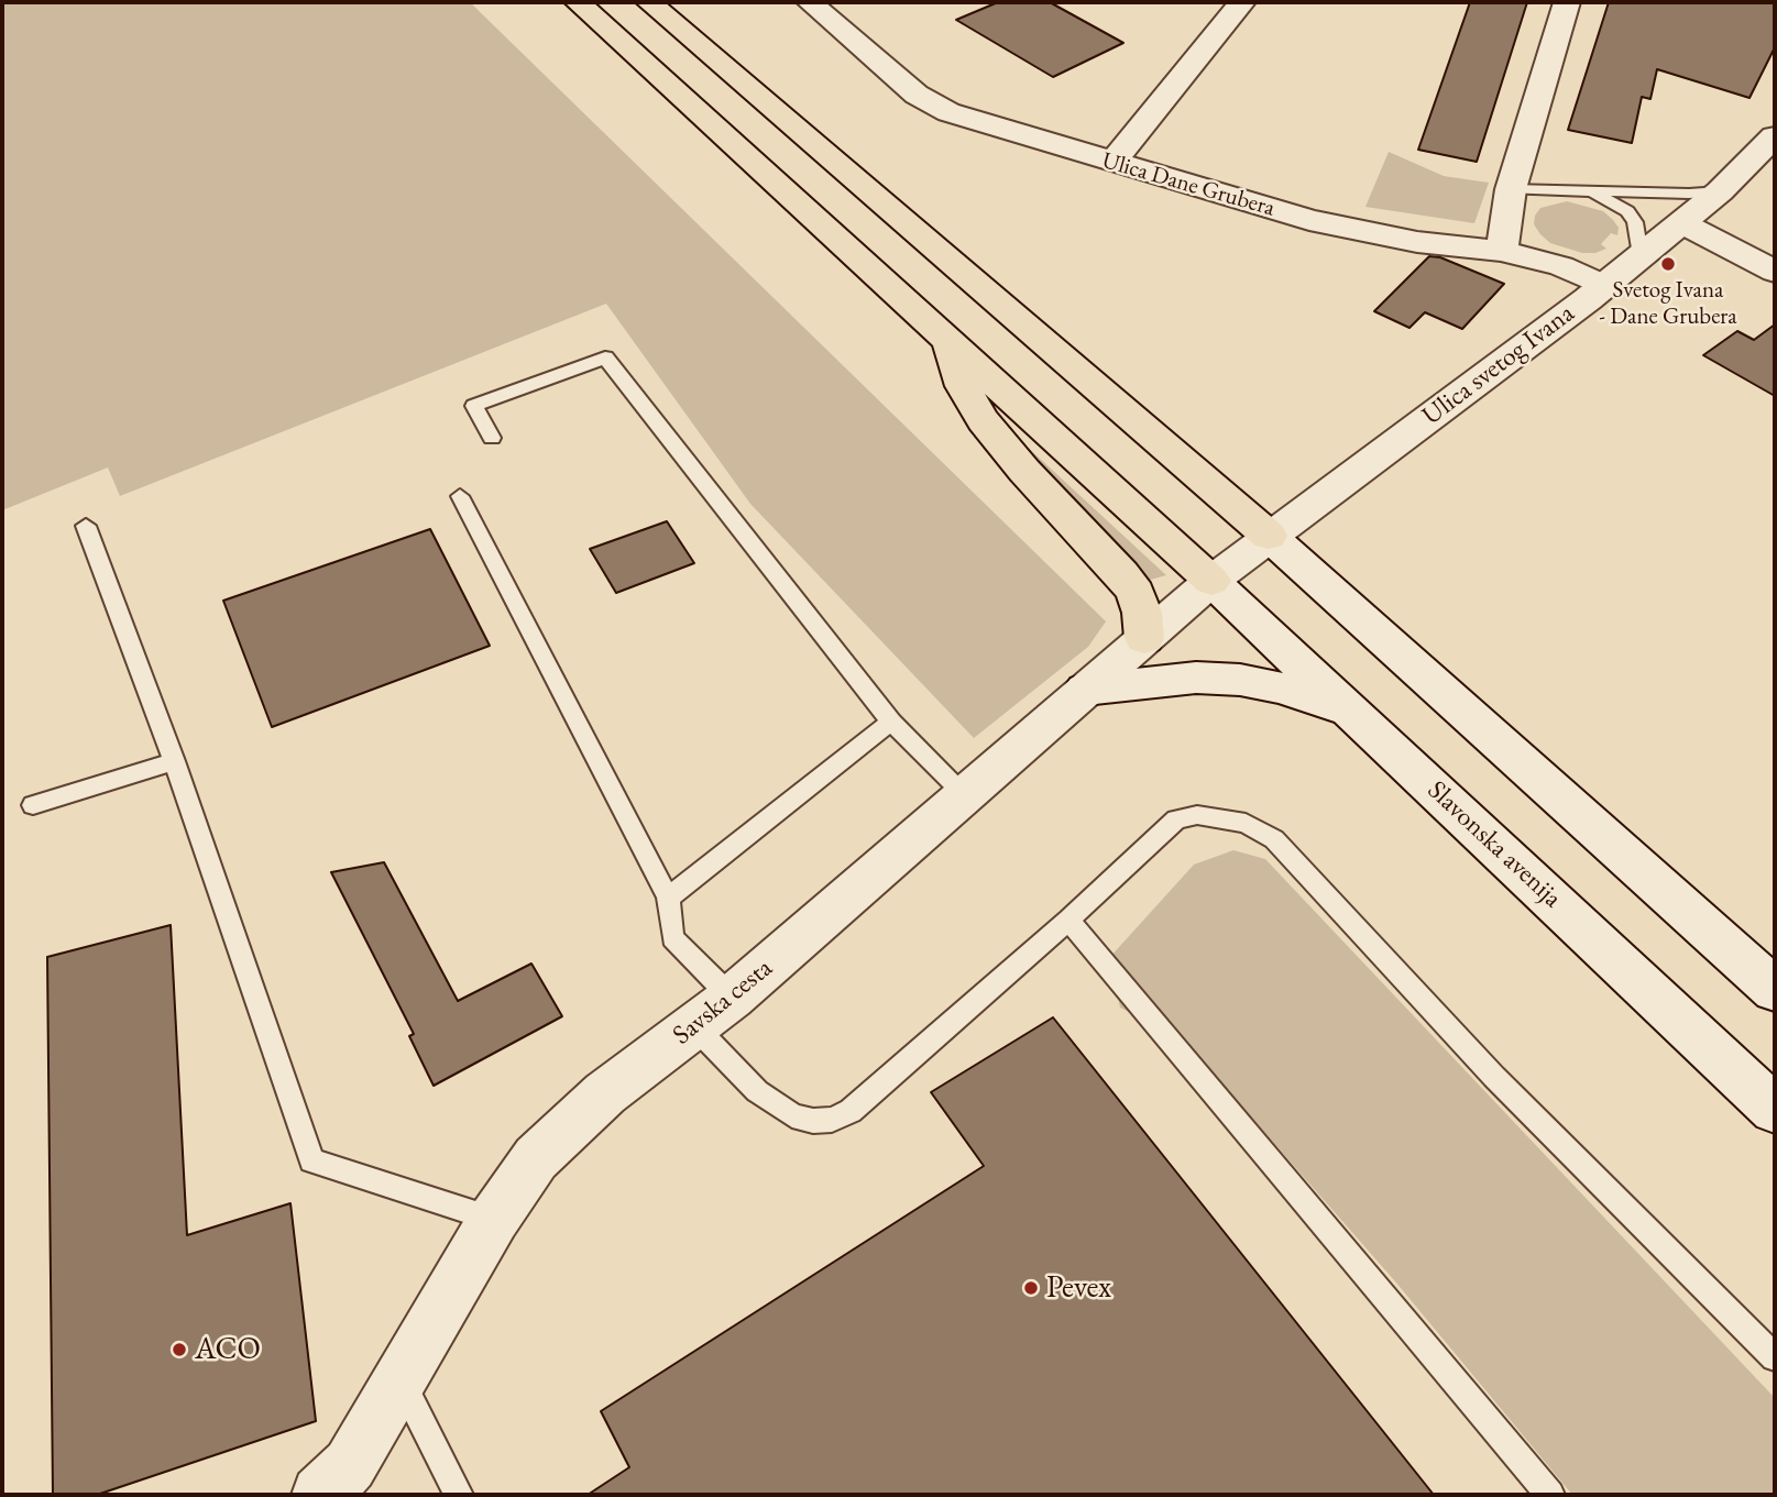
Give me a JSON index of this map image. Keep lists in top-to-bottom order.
{
  "streets": {
    "street": [
      "Ulica Dane Grubera",
      "Ulica svetog Ivana",
      "Slavonska avenija",
      "Savska cesta"
    ]
  },
  "crossings": [
    ["Ulica Dane Grubera", "Ulica svetog Ivana"],
    ["Ulica svetog Ivana", "Slavonska avenija"],
    ["Ulica svetog Ivana", "Savska cesta"],
    ["Slavonska avenija", "Savska cesta"]
  ],
  "places": ["Svetog Ivana - Dane Grubera", "Pevex", "ACO"]
}
